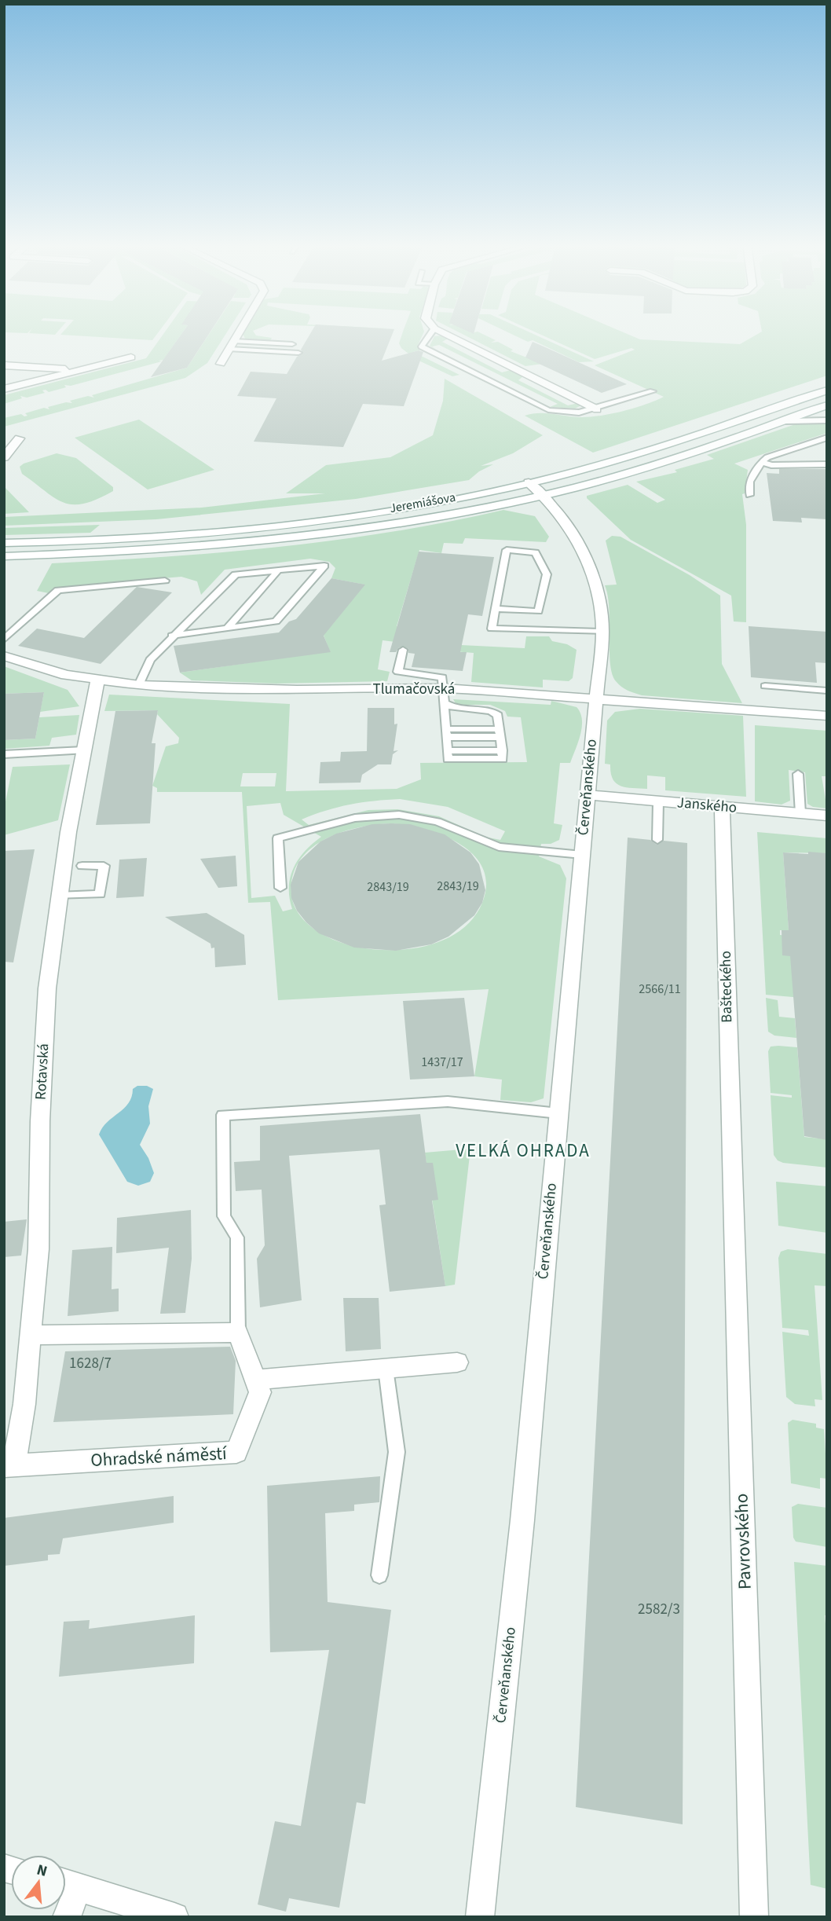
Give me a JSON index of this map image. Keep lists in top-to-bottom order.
{
  "streets": {
    "street": [
      "Jeremiášova",
      "Tlumačovská",
      "Červeňanského",
      "Janského",
      "Bašteckého",
      "Rotavská",
      "Ohradské náměstí",
      "Pavrovského"
    ]
  },
  "crossings": [
    ["Jeremiášova", "Červeňanského"],
    ["Tlumačovská", "Červeňanského"],
    ["Tlumačovská", "Rotavská"],
    ["Červeňanského", "Janského"],
    ["Janského", "Bašteckého"],
    ["Bašteckého", "Pavrovského"],
    ["Rotavská", "Ohradské náměstí"]
  ],
  "districts": ["VELKÁ OHRADA"],
  "house_numbers": [
    "2843/19",
    "2843/19",
    "2566/11",
    "1437/17",
    "1628/7",
    "2582/3"
  ],
  "north": "top"
}
